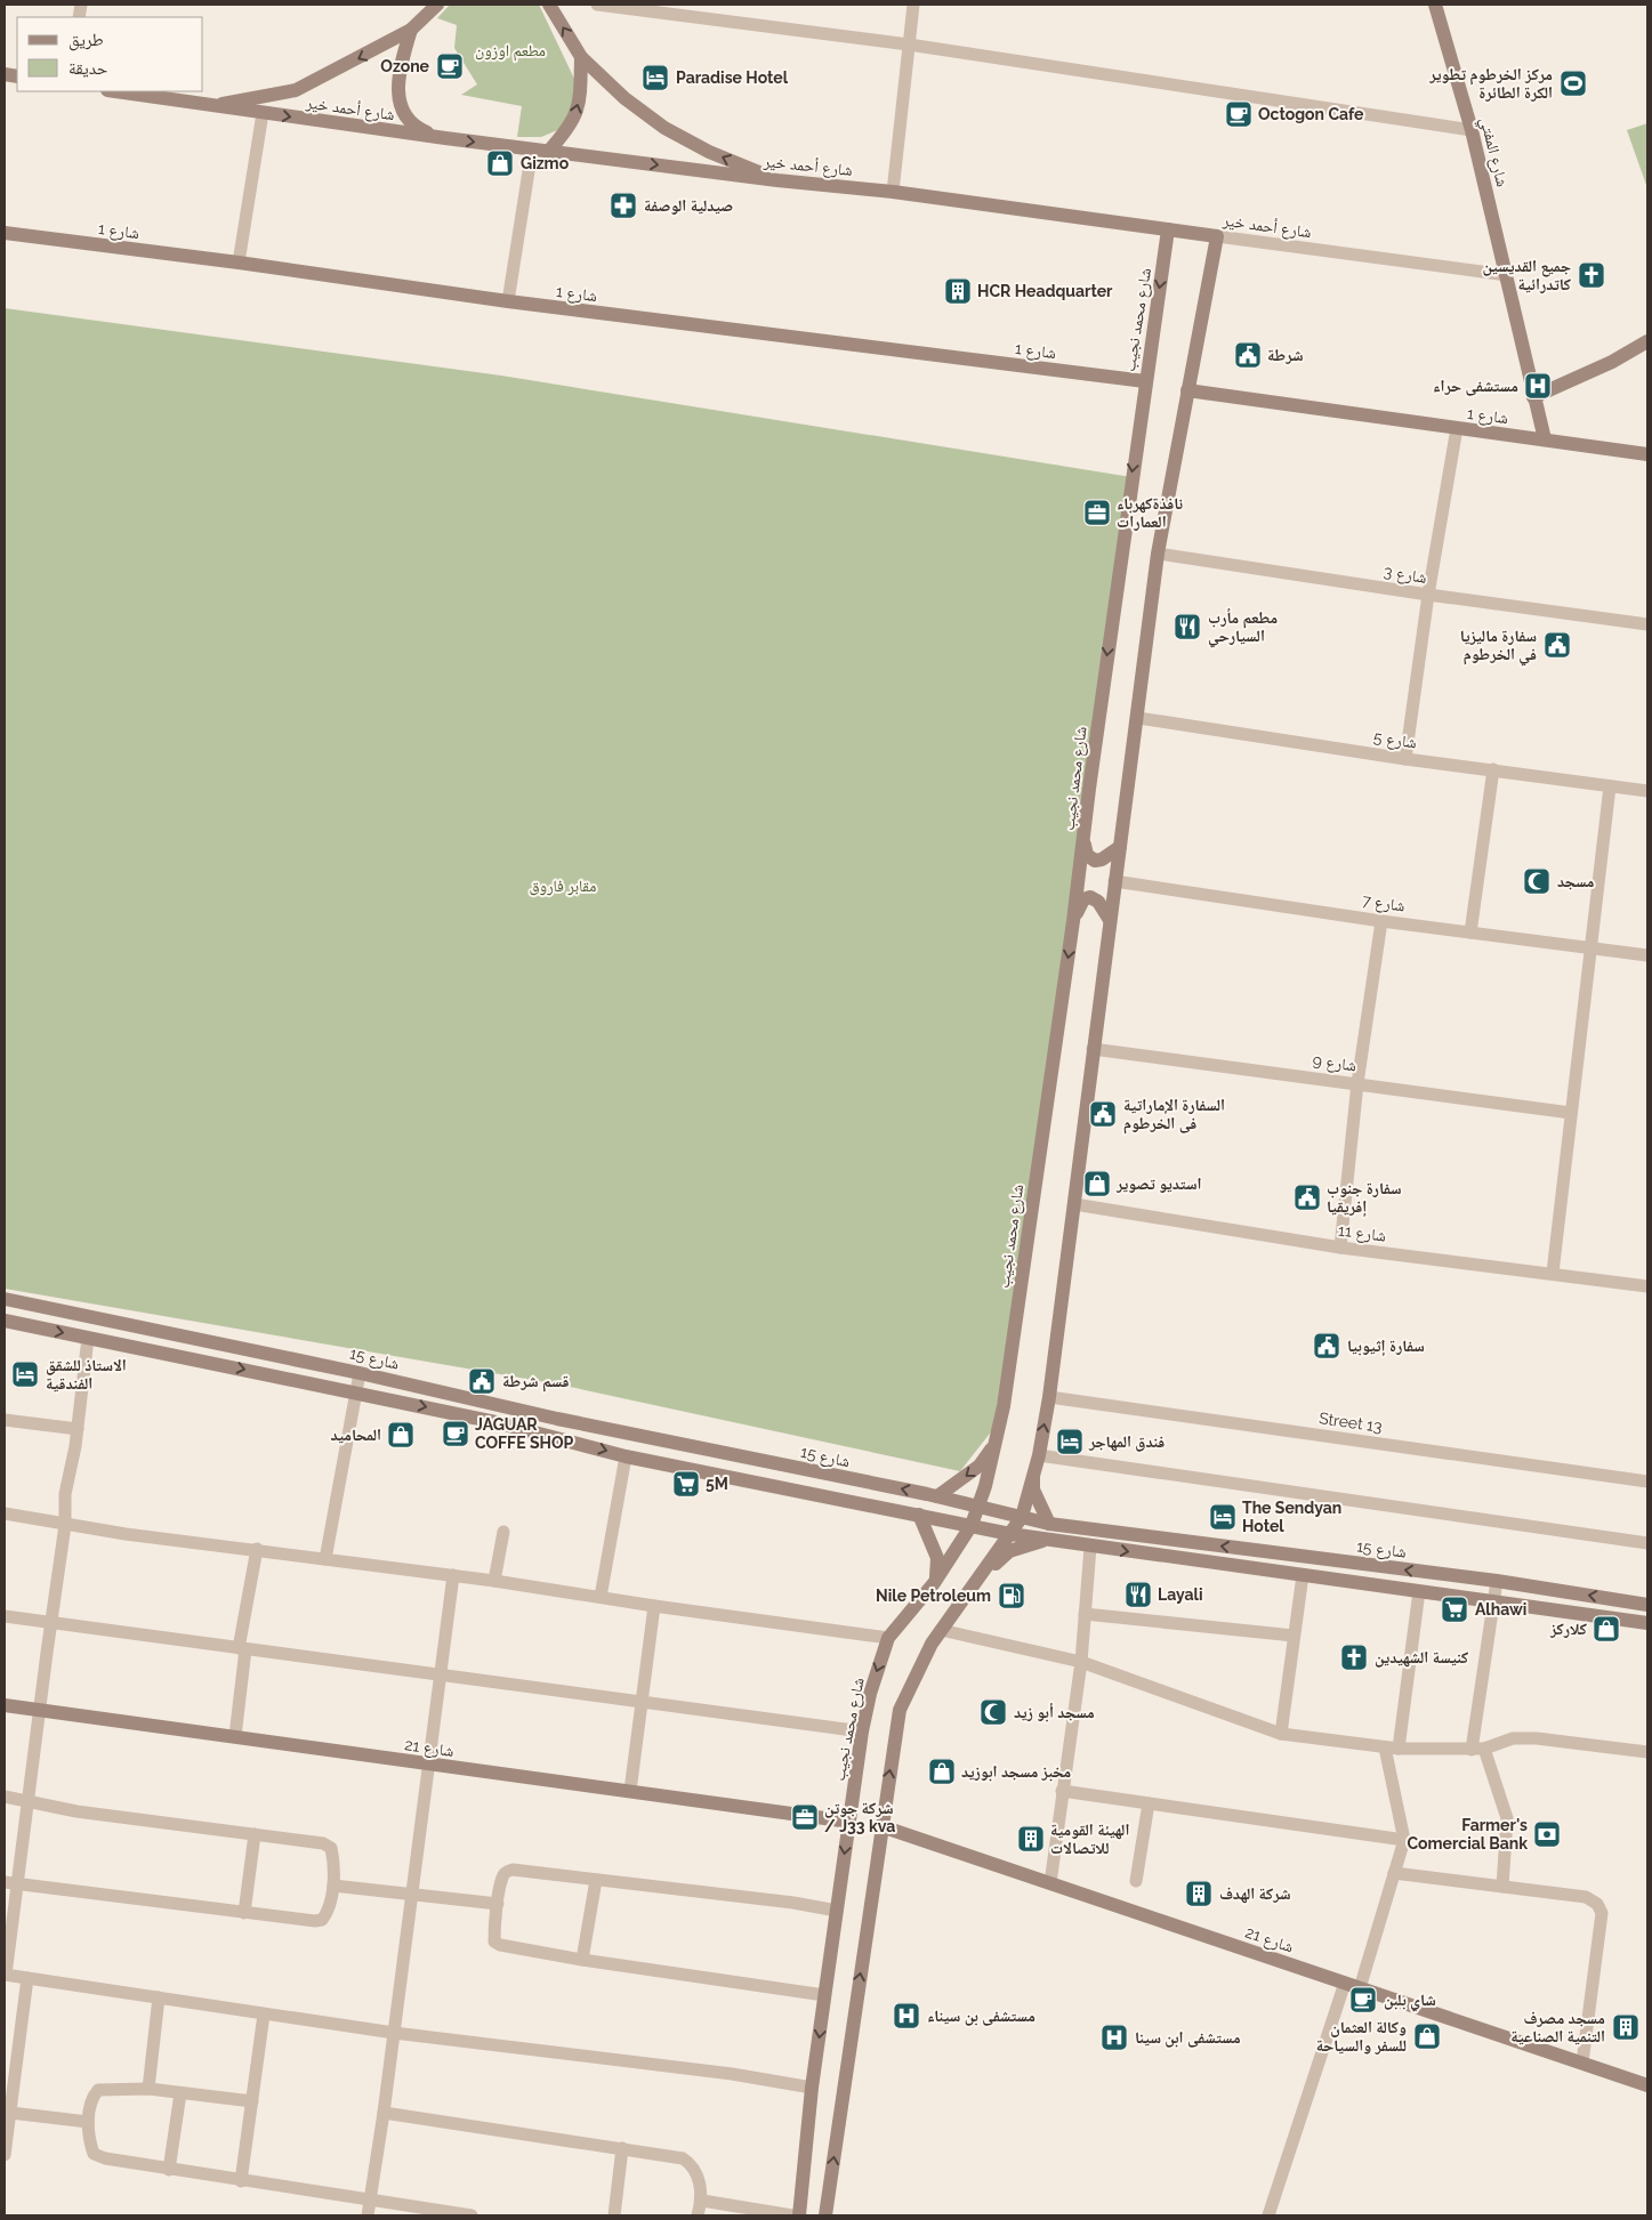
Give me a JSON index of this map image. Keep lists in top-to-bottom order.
{
  "streets": {
    "street": [
      "شارع أحمد خير",
      "شارع المفتي",
      "شارع 1",
      "شارع محمد نجيب",
      "شارع 3",
      "شارع 5",
      "شارع 7",
      "شارع 9",
      "شارع 11",
      "شارع 15",
      "Street 13",
      "شارع 21"
    ]
  },
  "crossings": [
    ["شارع أحمد خير", "شارع المفتي"],
    ["شارع أحمد خير", "شارع محمد نجيب"],
    ["شارع المفتي", "شارع 1"],
    ["شارع 1", "شارع محمد نجيب"],
    ["شارع محمد نجيب", "شارع 15"],
    ["شارع محمد نجيب", "شارع 21"]
  ],
  "one_way": ["شارع أحمد خير"],
  "parks": ["مطعم اوزون", "مقابر فاروق"],
  "places": {
    "cafe": [
      "Ozone",
      "Octogon Cafe",
      "JAGUAR COFFE SHOP",
      "شاي بلبن"
    ],
    "hotel": [
      "Paradise Hotel",
      "الاستاذ للشقق الفندقية",
      "فندق المهاجر",
      "The Sendyan Hotel"
    ],
    "sports": ["مركز الخرطوم تطوير الكرة الطائرة"],
    "shop": [
      "Gizmo",
      "استديو تصوير",
      "المحاميد",
      "كلاركز",
      "مخبز مسجد ابوزيد",
      "وكالة العثمان للسفر والسياحة"
    ],
    "pharmacy": ["صيدلية الوصفة"],
    "church": ["جميع القديسين كاتدرائية", "كنيسة الشهيدين"],
    "building": [
      "HCR Headquarter",
      "الهيئة القومية للاتصالات",
      "شركة الهدف",
      "مسجد مصرف التنمية الصناعية"
    ],
    "public building": [
      "شرطة",
      "سفارة ماليزيا في الخرطوم",
      "السفارة الإماراتية فى الخرطوم",
      "سفارة جنوب إفريقيا",
      "سفارة إثيوبيا",
      "قسم شرطة"
    ],
    "hospital": ["مستشفى حراء", "مستشفى بن سيناء", "مستشفى ابن سينا"],
    "office": ["نافذةكهرباء العمارات", "شركة جوتن / J33 kva"],
    "restaurant": ["مطعم مأرب السيارحي", "Layali"],
    "mosque": ["مسجد", "مسجد أبو زيد"],
    "supermarket": ["5M", "Alhawi"],
    "fuel station": ["Nile Petroleum"],
    "bank": ["Farmer's Comercial Bank"]
  },
  "legend": ["طريق", "حديقة"]
}
